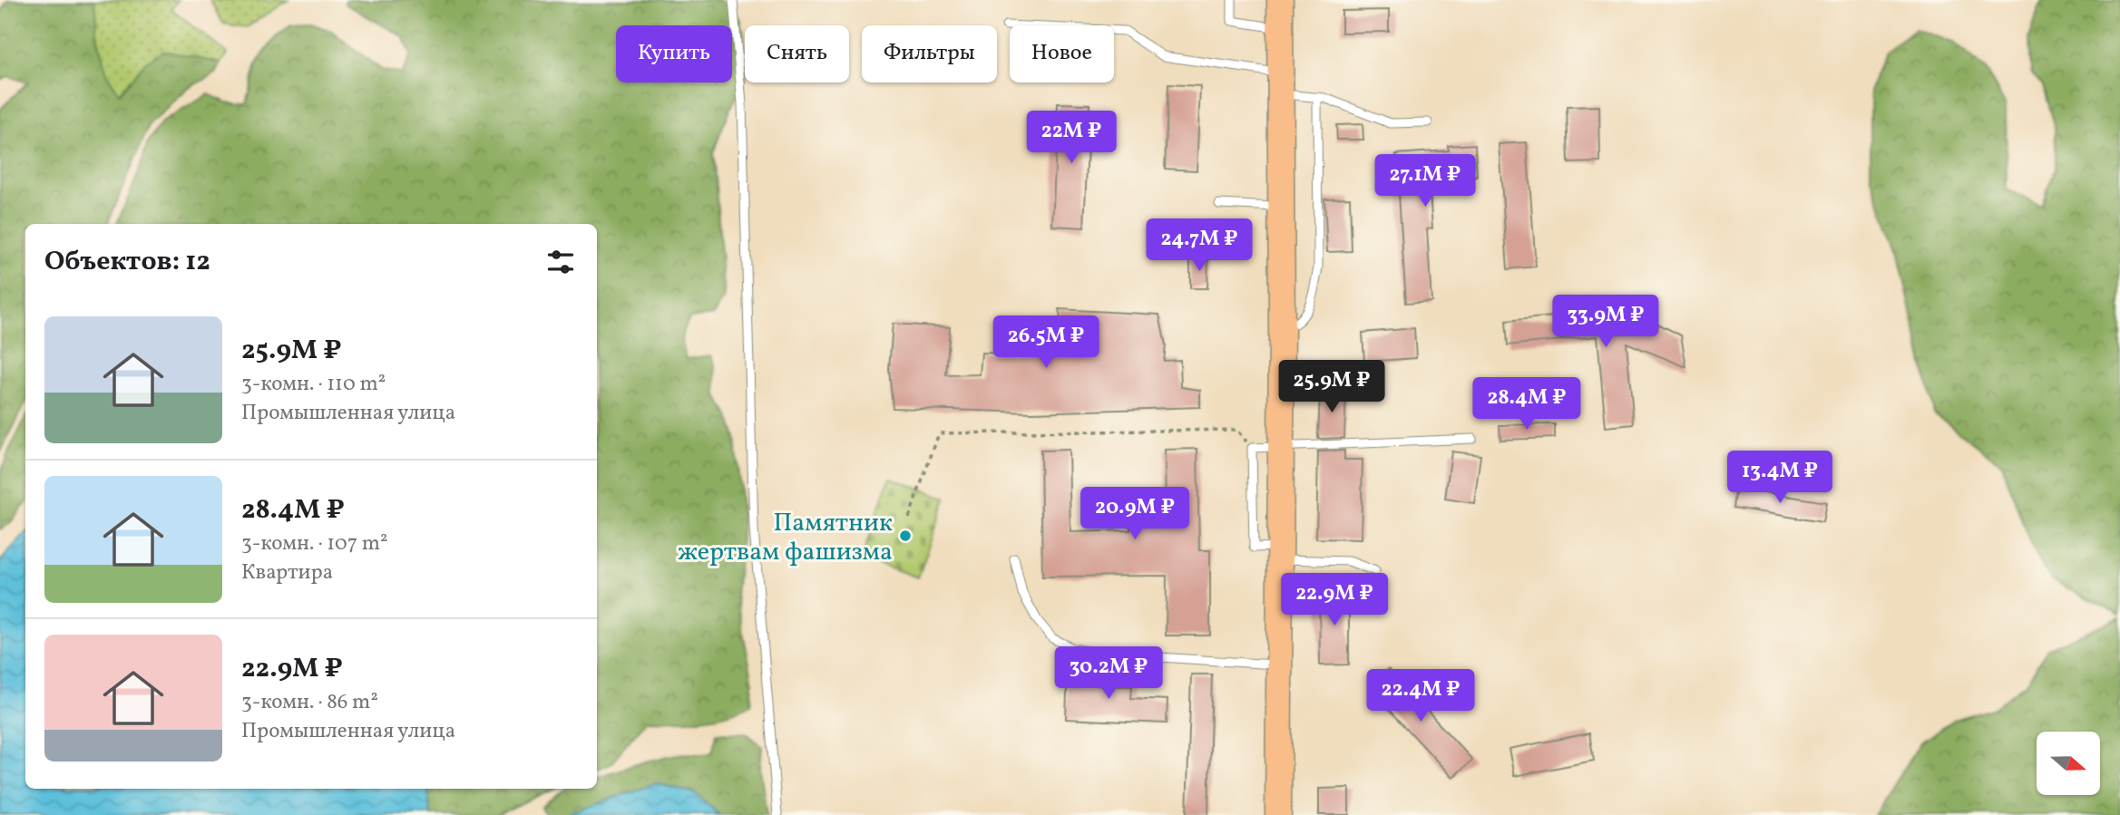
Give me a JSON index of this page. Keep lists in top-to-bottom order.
{
  "places": ["Памятник жертвам фашизма"],
  "north": "right",
  "page": {
    "chip": [
      "Купить",
      "Снять",
      "Фильтры",
      "Новое"
    ],
    "price": [
      "22M ₽",
      "27.1M ₽",
      "24.7M ₽",
      "33.9M ₽",
      "26.5M ₽",
      "25.9M ₽",
      "28.4M ₽",
      "13.4M ₽",
      "20.9M ₽",
      "22.9M ₽",
      "30.2M ₽",
      "22.4M ₽"
    ],
    "heading": "Объектов: 12",
    "list": [
      {
        "name": "25.9M ₽",
        "note": "3-комн. · 110 m² · Промышленная улица"
      },
      {
        "name": "28.4M ₽",
        "note": "3-комн. · 107 m² · Квартира"
      },
      {
        "name": "22.9M ₽",
        "note": "3-комн. · 86 m² · Промышленная улица"
      }
    ]
  }
}
